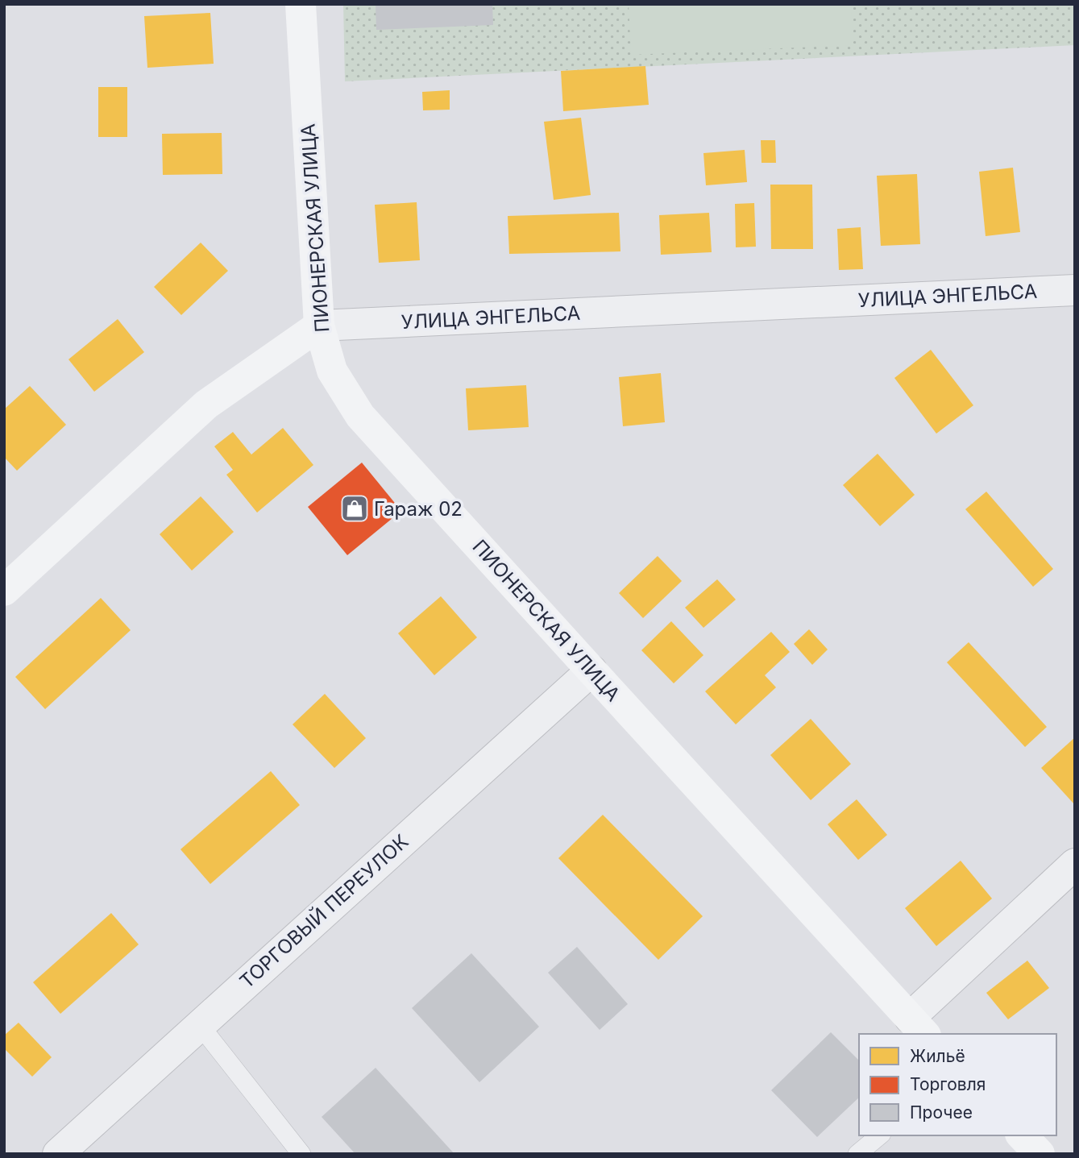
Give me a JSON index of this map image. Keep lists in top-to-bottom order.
{
  "streets": {
    "street": ["ПИОНЕРСКАЯ УЛИЦА", "УЛИЦА ЭНГЕЛЬСА", "ТОРГОВЫЙ ПЕРЕУЛОК"]
  },
  "crossings": [
    ["ПИОНЕРСКАЯ УЛИЦА", "УЛИЦА ЭНГЕЛЬСА"],
    ["ПИОНЕРСКАЯ УЛИЦА", "ТОРГОВЫЙ ПЕРЕУЛОК"]
  ],
  "places": {
    "shop": ["Гараж 02"]
  },
  "legend": ["Жильё", "Торговля", "Прочее"]
}
